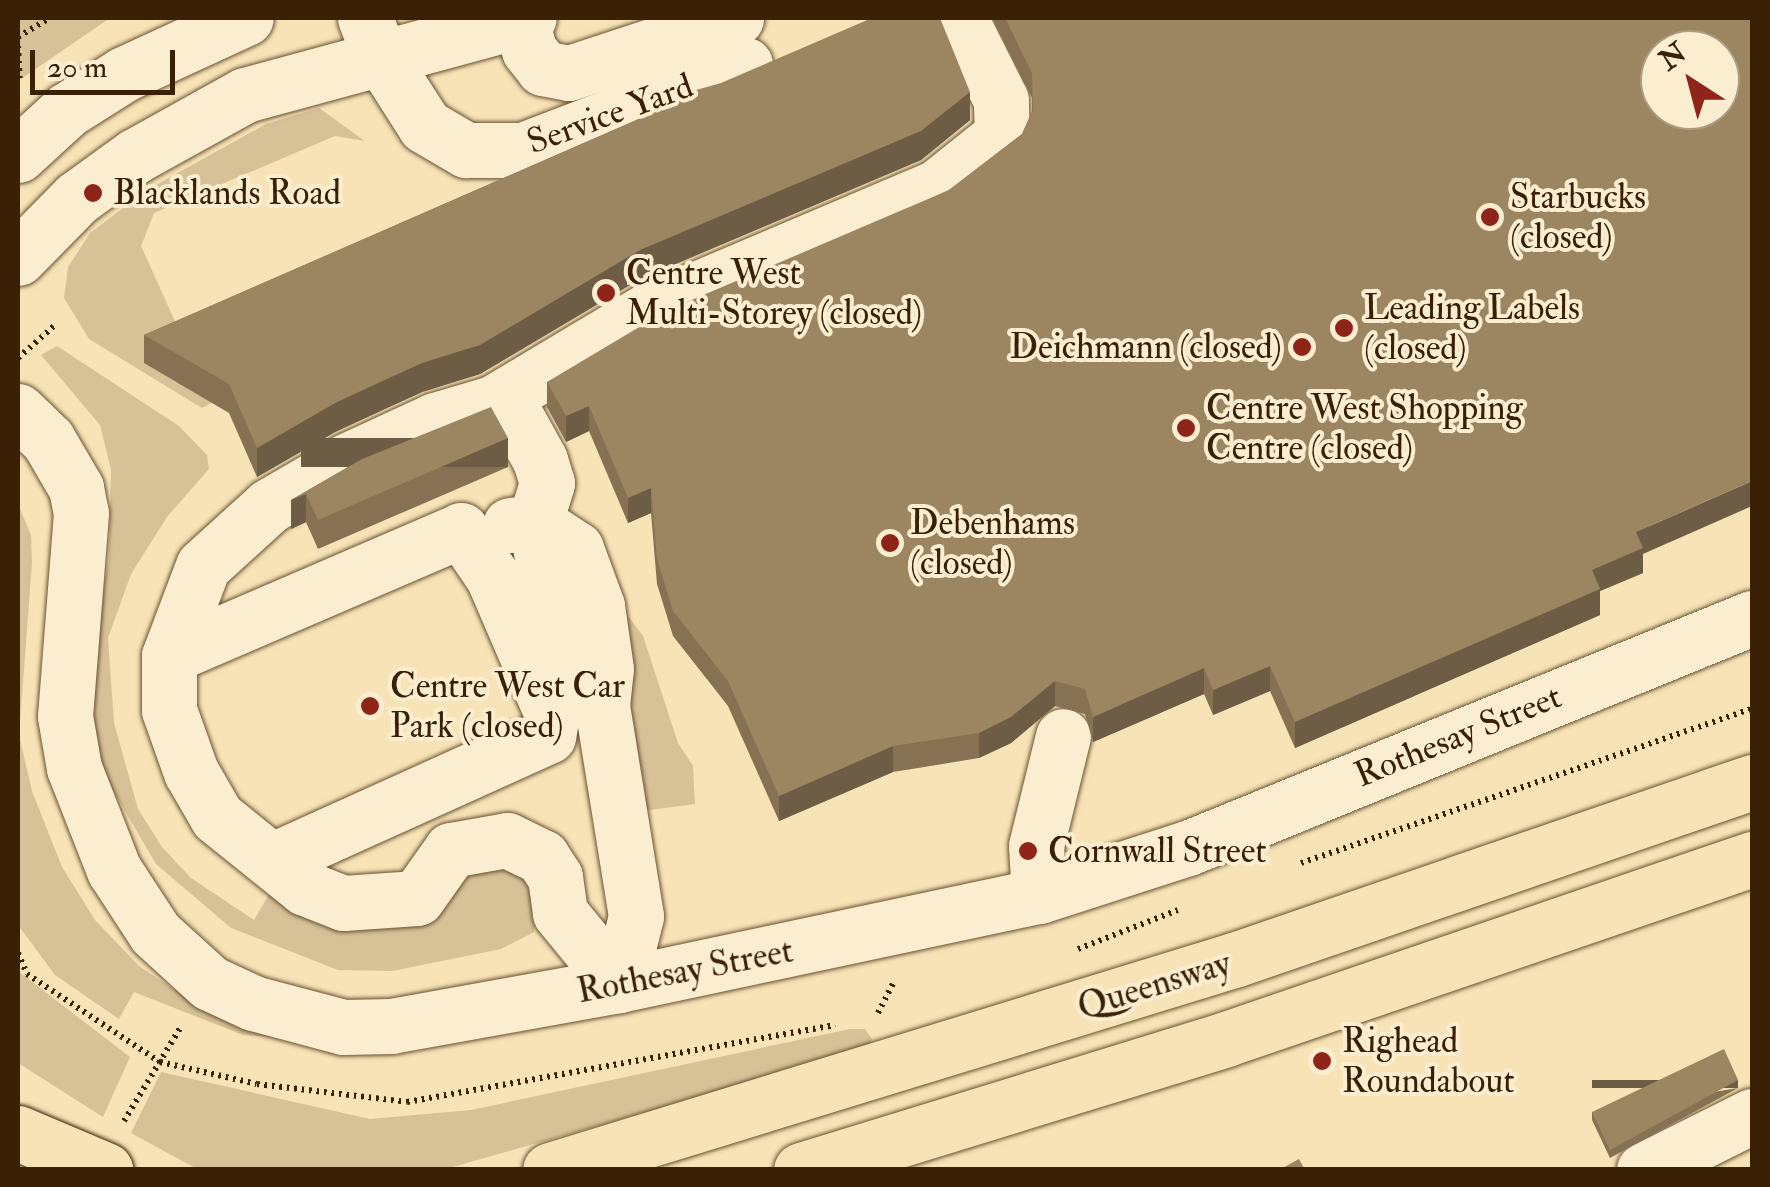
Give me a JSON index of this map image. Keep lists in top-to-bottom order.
{
  "streets": {
    "highway": ["Queensway"],
    "street": ["Service Yard", "Rothesay Street"]
  },
  "places": [
    "Blacklands Road",
    "Starbucks (closed)",
    "Centre West Multi-Storey (closed)",
    "Leading Labels (closed)",
    "Deichmann (closed)",
    "Centre West Shopping Centre (closed)",
    "Debenhams (closed)",
    "Centre West Car Park (closed)",
    "Cornwall Street",
    "Righead Roundabout"
  ],
  "scale_bar": "20 m",
  "north": "top left"
}
